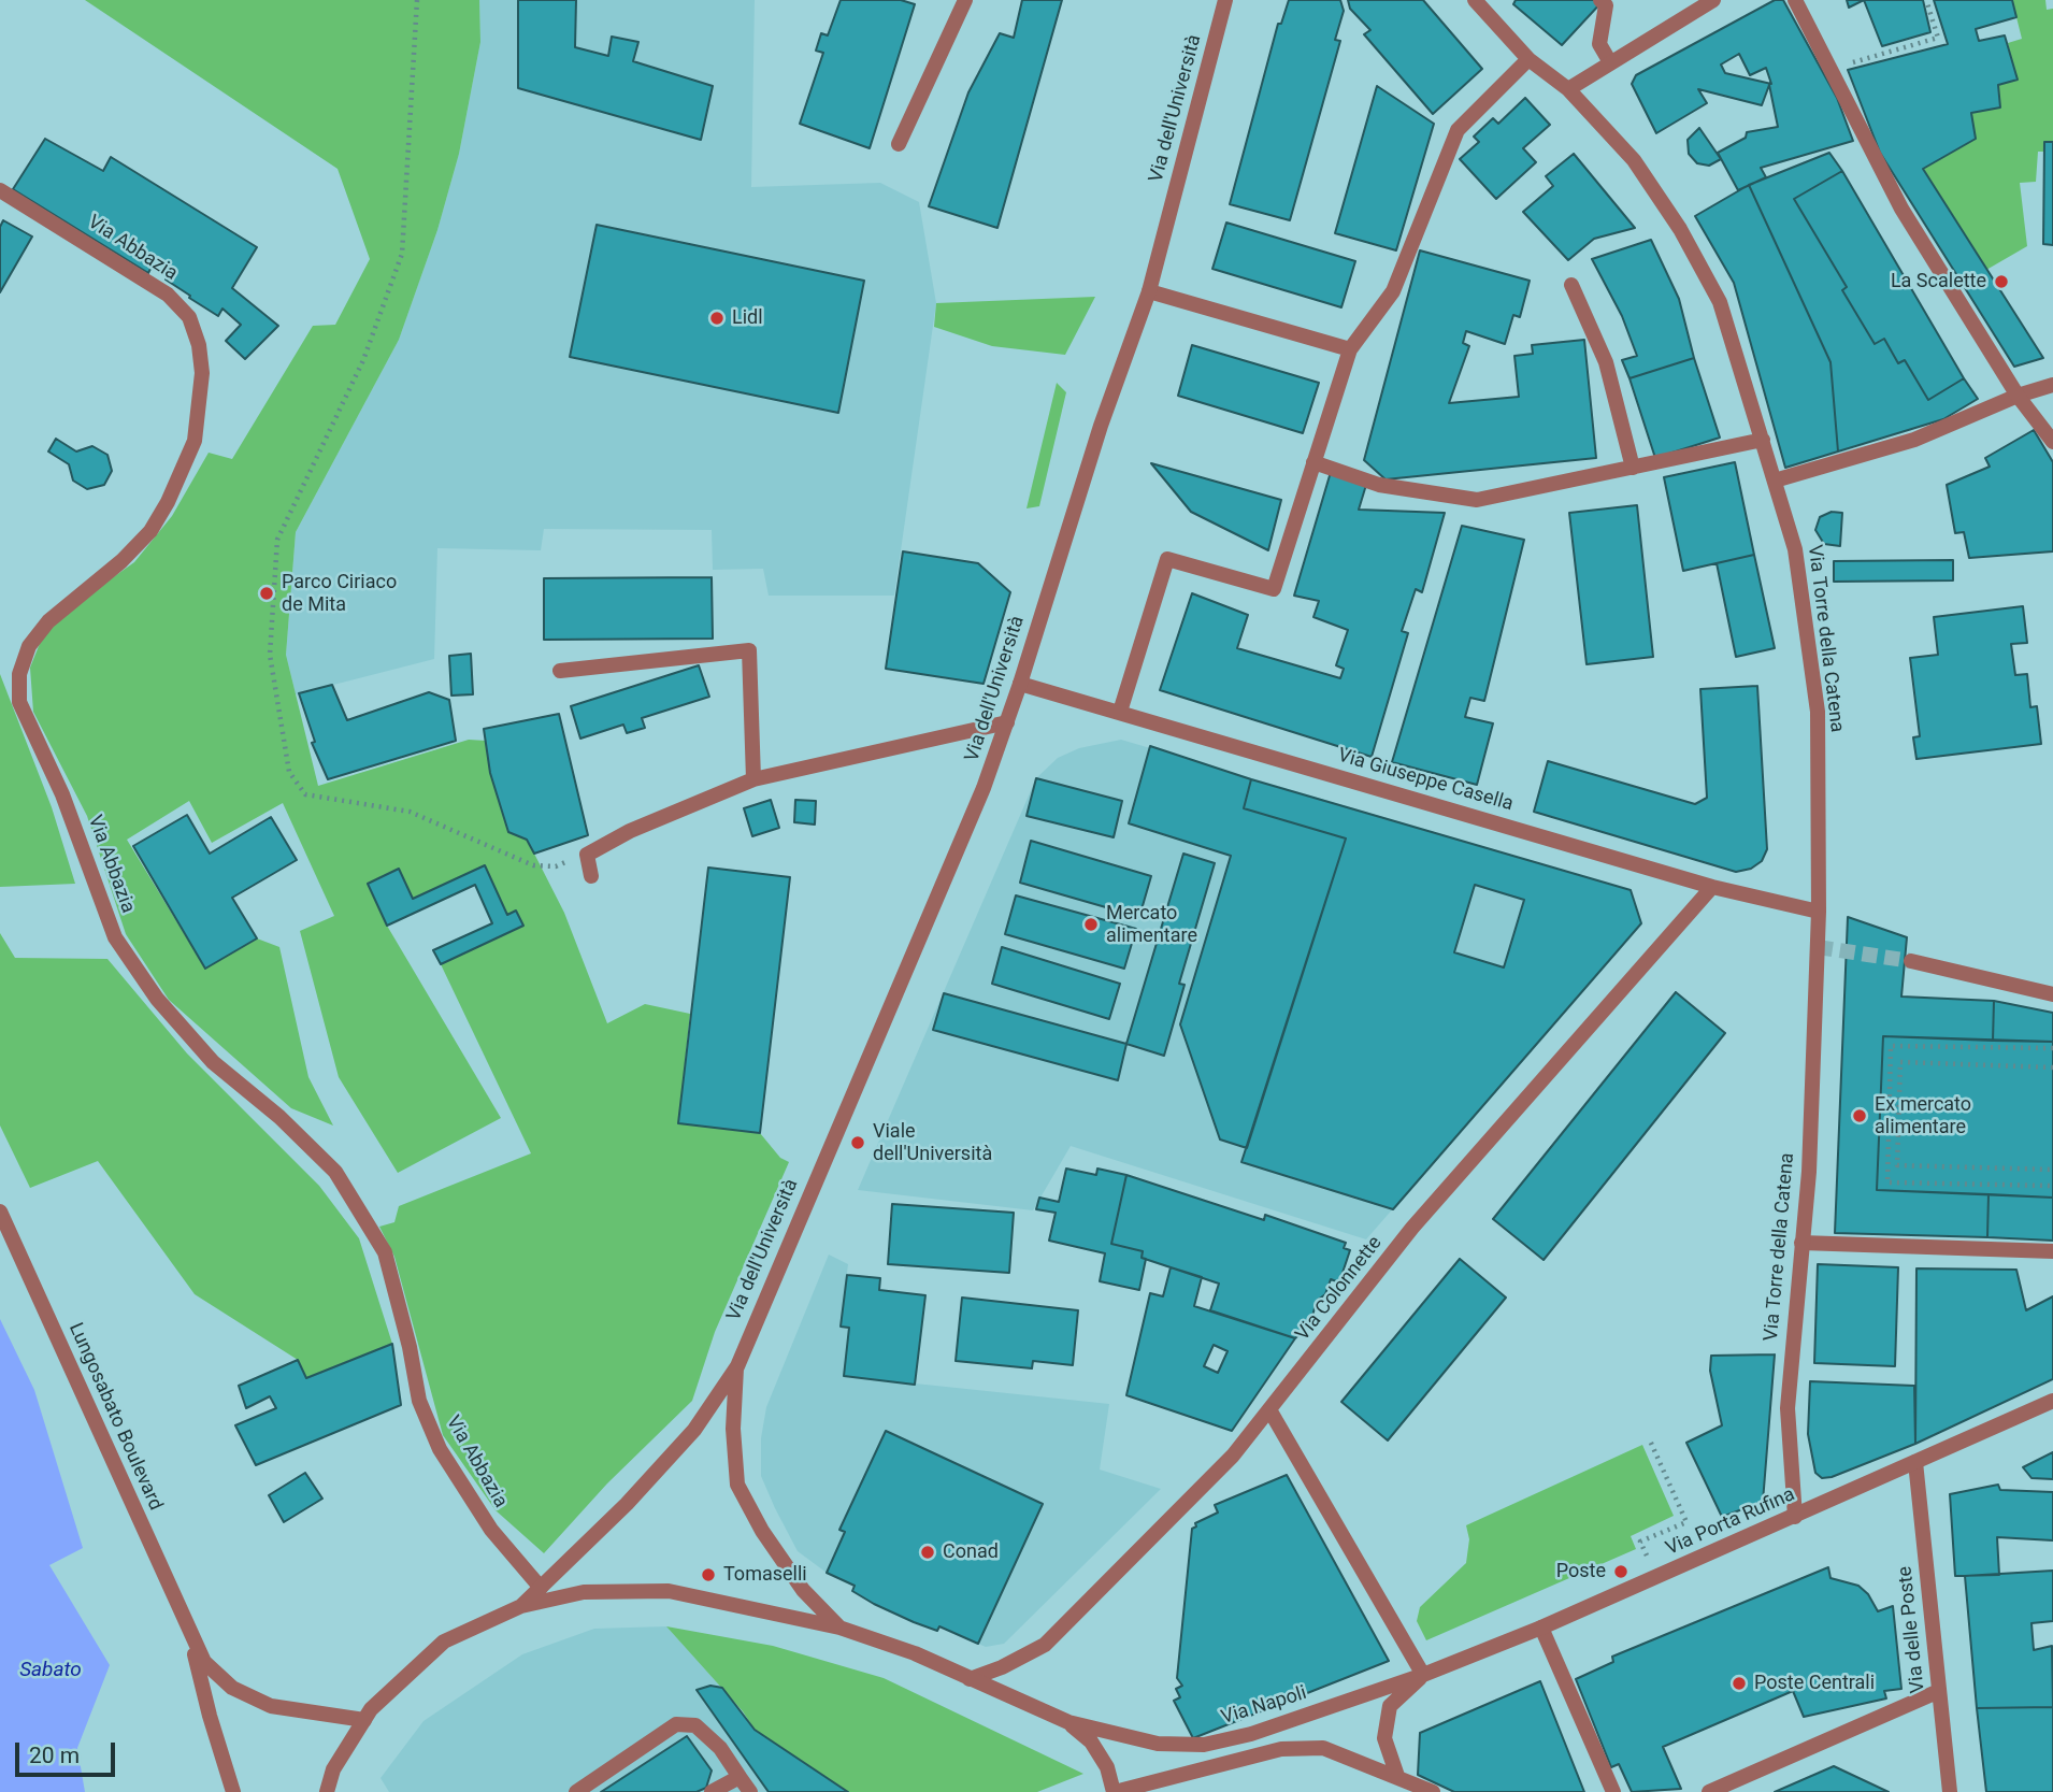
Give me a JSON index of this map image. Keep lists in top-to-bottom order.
{
  "streets": {
    "street": [
      "Via dell'Università",
      "Via Abbazia",
      "Via Torre della Catena",
      "Via Giuseppe Casella",
      "Via Colonnette",
      "Lungosabato Boulevard",
      "Via Porta Rufina",
      "Via delle Poste",
      "Via Napoli"
    ]
  },
  "crossings": [
    ["Via dell'Università", "Via Abbazia"],
    ["Via dell'Università", "Via Giuseppe Casella"],
    ["Via Torre della Catena", "Via Giuseppe Casella"],
    ["Via Torre della Catena", "Via Porta Rufina"],
    ["Via Giuseppe Casella", "Via Colonnette"],
    ["Via Porta Rufina", "Via delle Poste"],
    ["Via Porta Rufina", "Via Napoli"]
  ],
  "water": ["Sabato"],
  "places": [
    "La Scalette",
    "Lidl",
    "Parco Ciriaco de Mita",
    "Mercato alimentare",
    "Ex mercato alimentare",
    "Viale dell'Università",
    "Conad",
    "Poste",
    "Tomaselli",
    "Poste Centrali"
  ],
  "scale_bar": "20 m"
}
